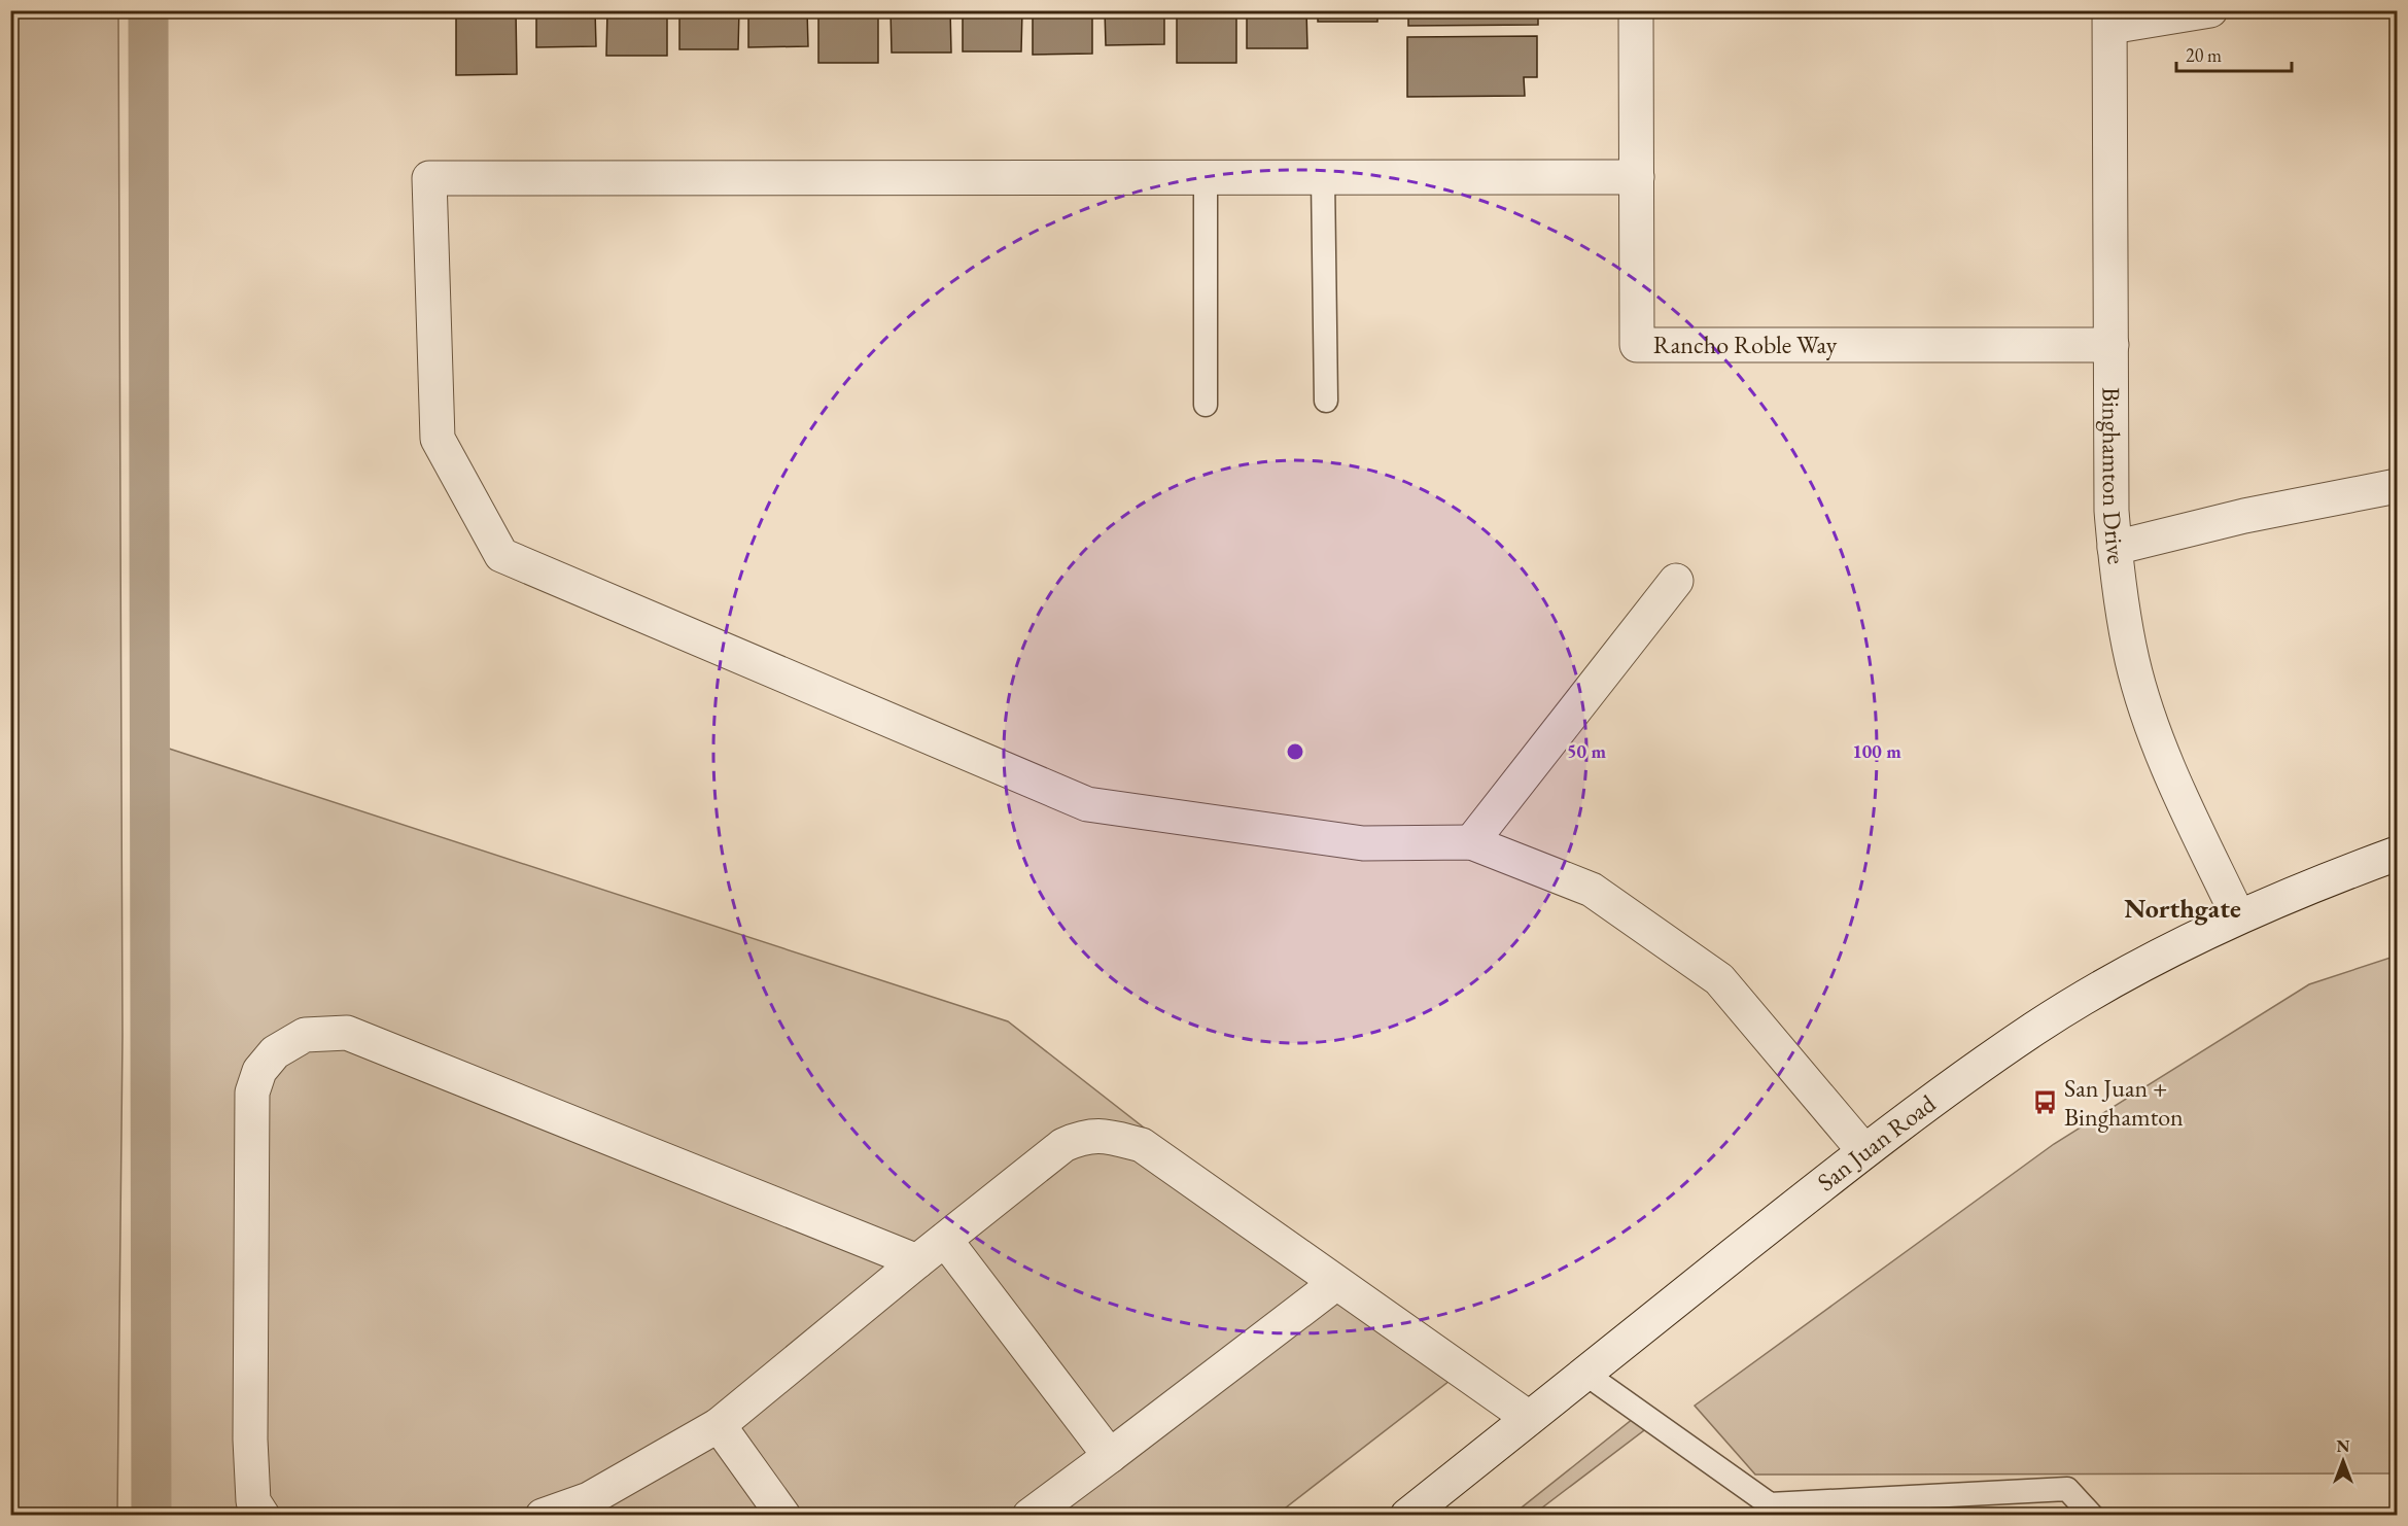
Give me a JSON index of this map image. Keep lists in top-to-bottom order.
{
  "streets": {
    "street": ["Rancho Roble Way", "Binghamton Drive", "San Juan Road"]
  },
  "crossings": [
    ["Rancho Roble Way", "Binghamton Drive"],
    ["Binghamton Drive", "San Juan Road"]
  ],
  "districts": ["Northgate"],
  "places": {
    "bus stop": ["San Juan + Binghamton"]
  },
  "scale_bar": "20 m",
  "north": "top",
  "rings": ["50 m", "100 m"]
}
